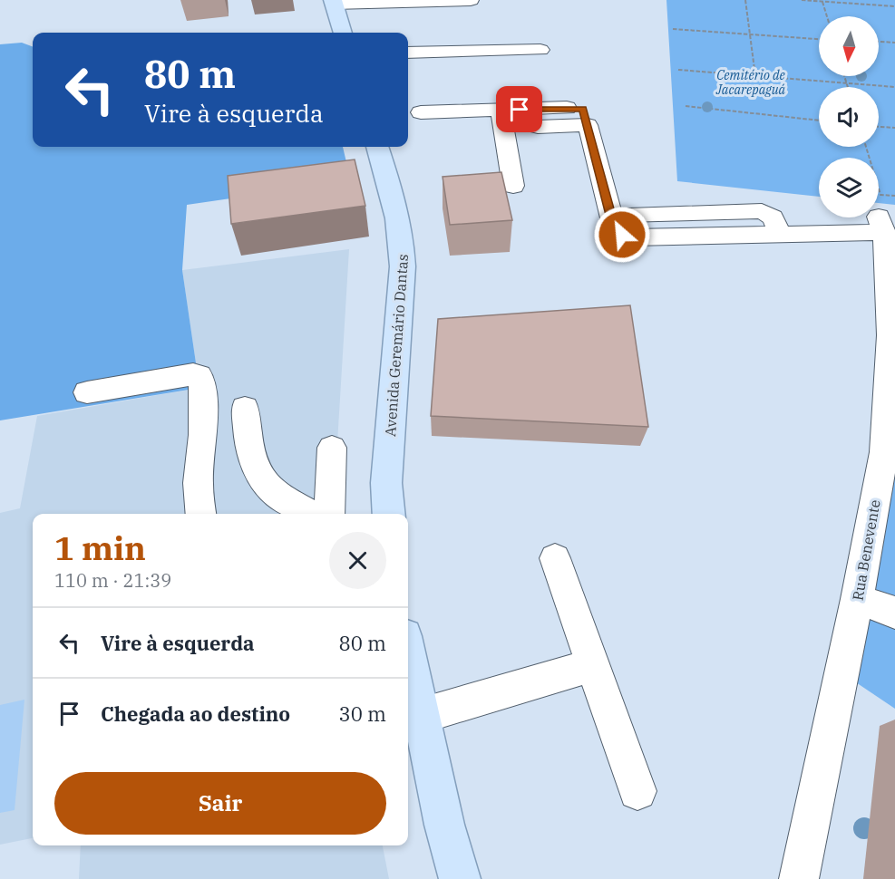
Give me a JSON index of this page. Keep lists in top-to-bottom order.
{
  "streets": {
    "main road": ["Avenida Geremário Dantas"],
    "street": ["Rua Benevente"]
  },
  "parks": ["Cemitério de Jacarepaguá"],
  "north": "bottom",
  "page": {
    "turn": ["80 m", "Vire à esquerda"],
    "heading": ["1 min", "110 m · 21:39"],
    "list": [
      {
        "name": "Vire à esquerda",
        "value": "80 m"
      },
      {
        "name": "Chegada ao destino",
        "value": "30 m"
      }
    ],
    "buttons": "Sair"
  }
}
